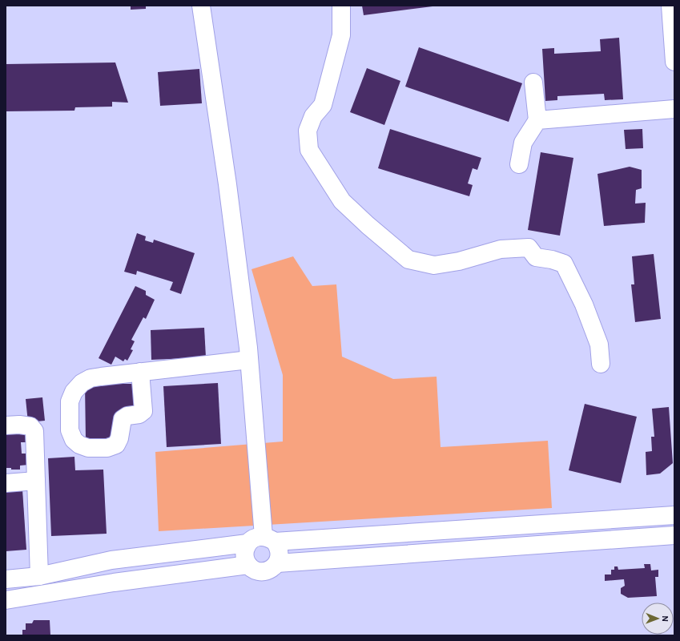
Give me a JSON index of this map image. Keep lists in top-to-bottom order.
{
  "north": "right"
}
